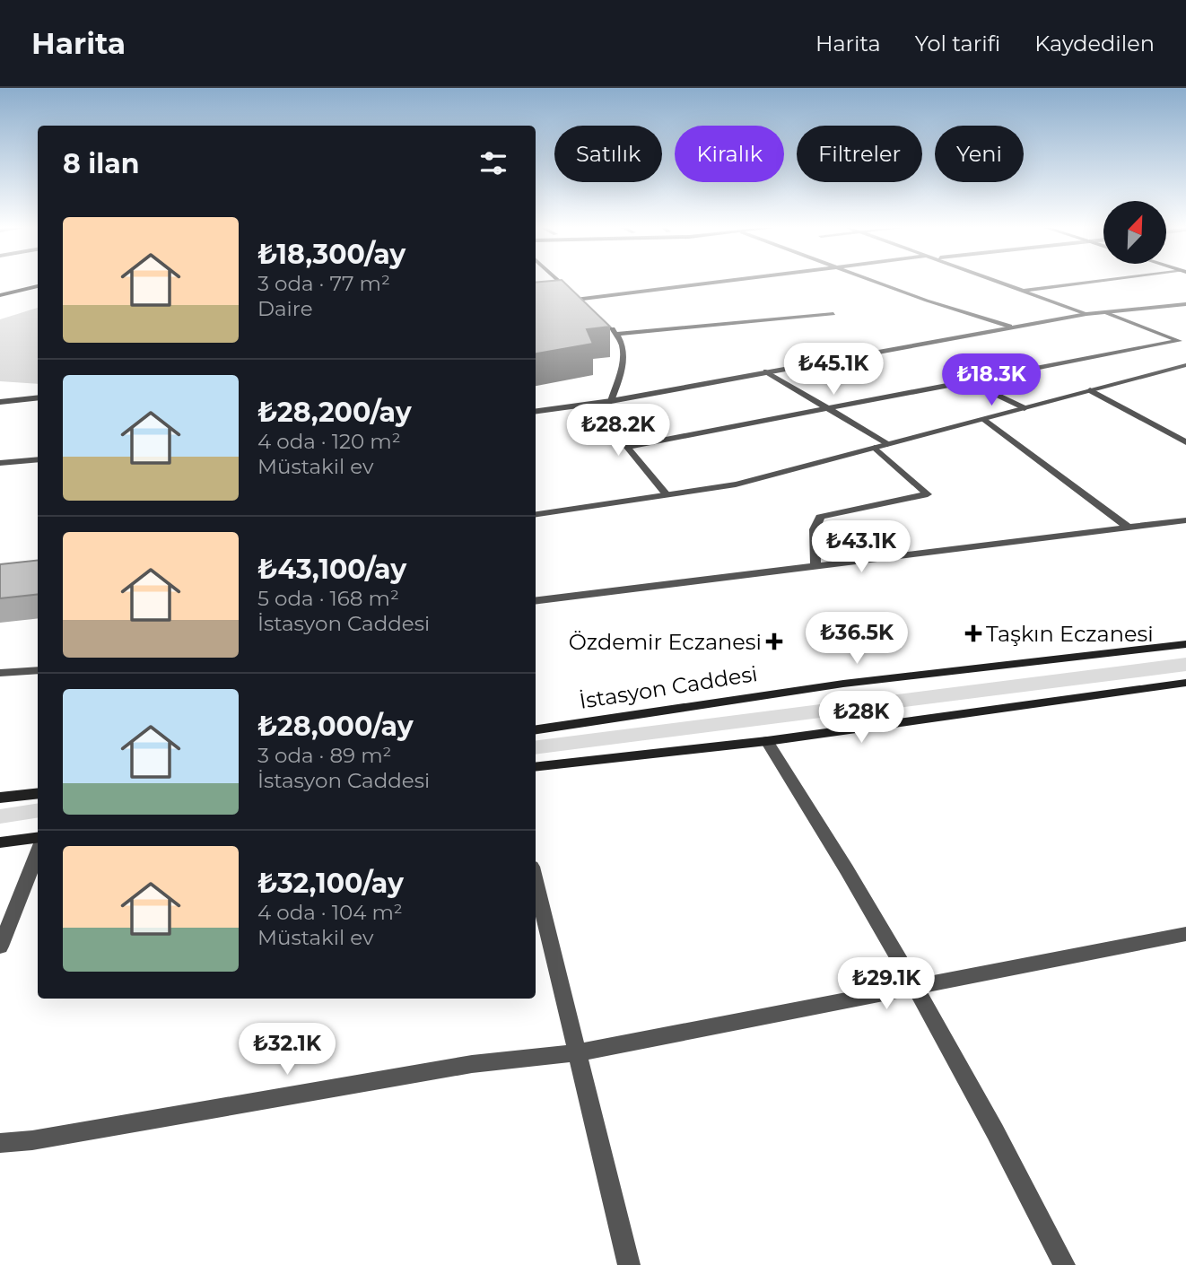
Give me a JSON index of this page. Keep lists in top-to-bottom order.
{
  "streets": {
    "main road": ["İstasyon Caddesi"]
  },
  "places": {
    "health": ["Taşkın Eczanesi", "Özdemir Eczanesi"]
  },
  "north": "top right",
  "page": {
    "header": "Harita",
    "nav": ["Harita", "Yol tarifi", "Kaydedilen"],
    "chip": [
      "Satılık",
      "Kiralık",
      "Filtreler",
      "Yeni"
    ],
    "heading": "8 ilan",
    "list": [
      {
        "name": "₺18,300/ay",
        "note": "3 oda · 77 m² · Daire"
      },
      {
        "name": "₺28,200/ay",
        "note": "4 oda · 120 m² · Müstakil ev"
      },
      {
        "name": "₺43,100/ay",
        "note": "5 oda · 168 m² · İstasyon Caddesi"
      },
      {
        "name": "₺28,000/ay",
        "note": "3 oda · 89 m² · İstasyon Caddesi"
      },
      {
        "name": "₺32,100/ay",
        "note": "4 oda · 104 m² · Müstakil ev"
      }
    ],
    "price": [
      "₺45.1K",
      "₺18.3K",
      "₺28.2K",
      "₺43.1K",
      "₺36.5K",
      "₺28K",
      "₺29.1K",
      "₺32.1K"
    ]
  }
}
